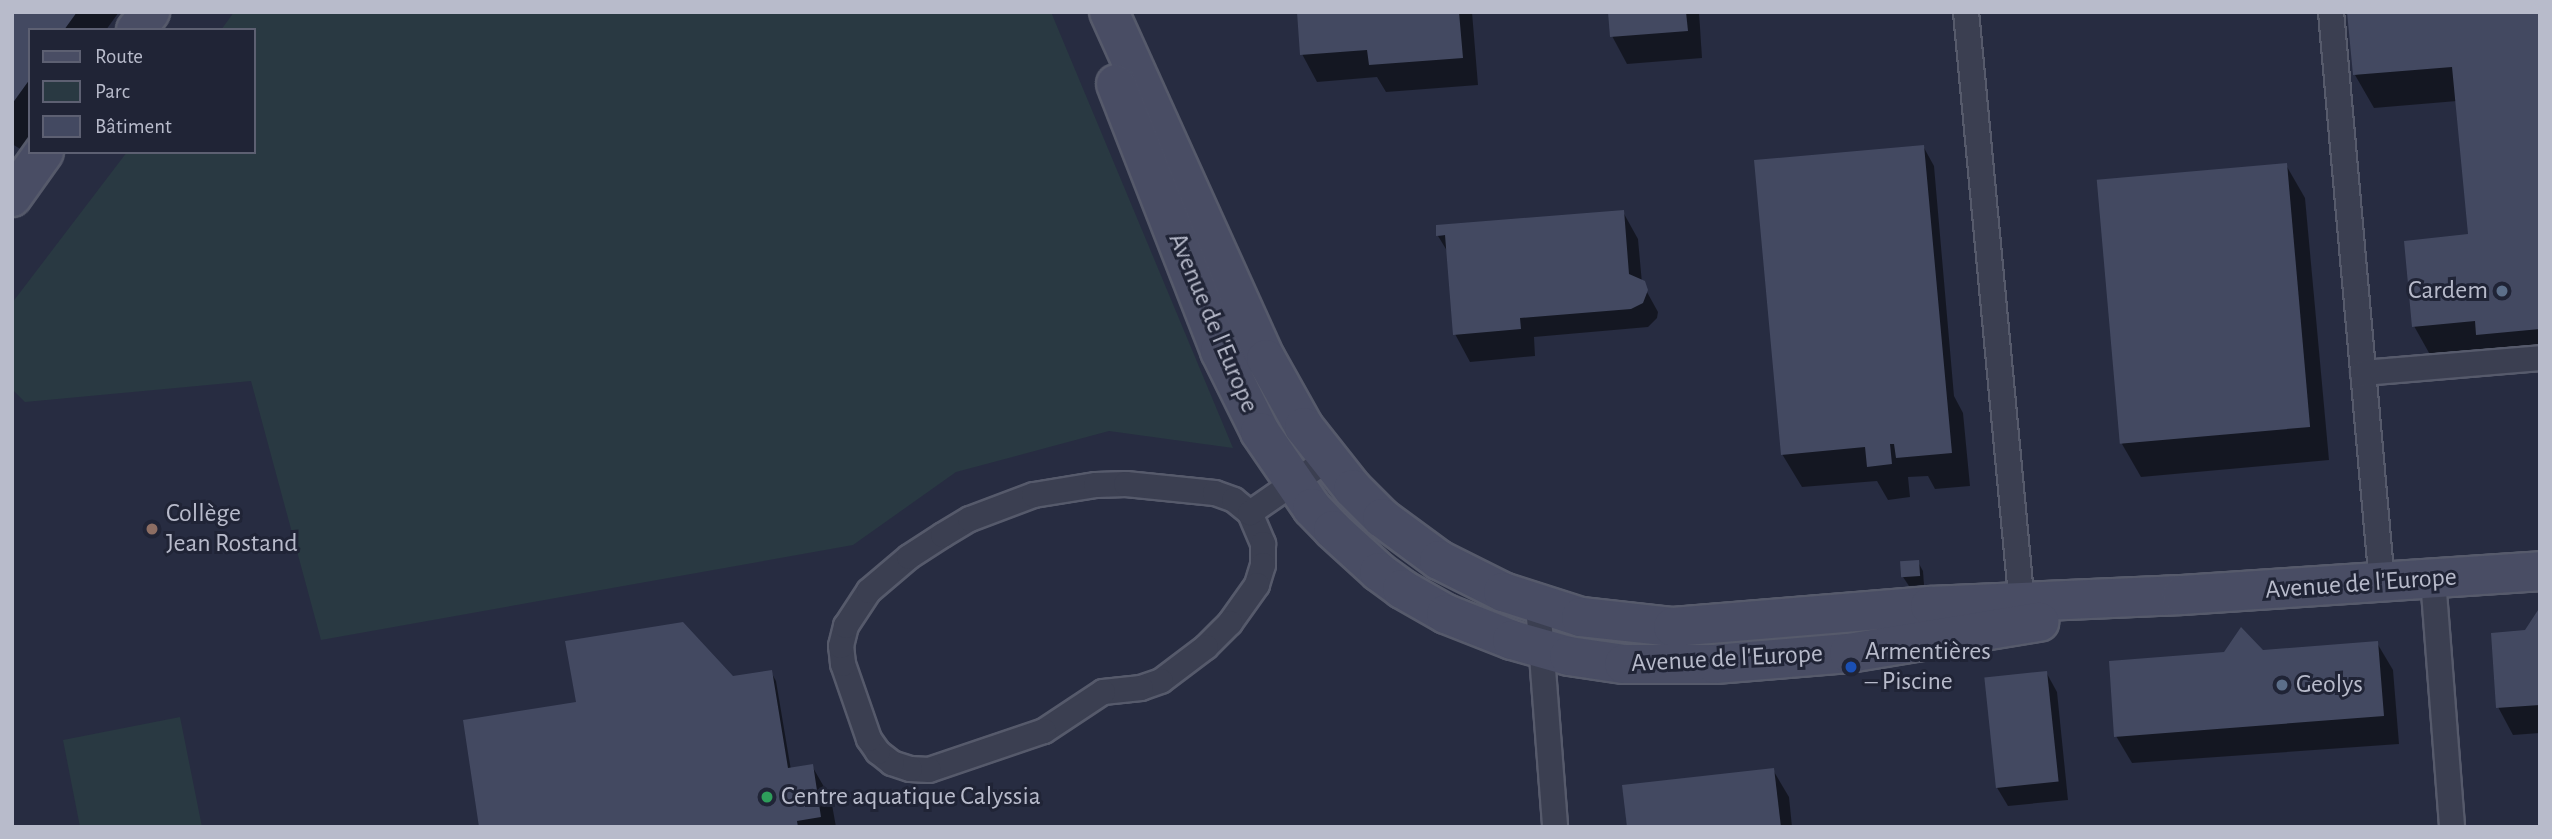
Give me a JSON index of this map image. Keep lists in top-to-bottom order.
{
  "streets": {
    "street": ["Avenue de l'Europe"]
  },
  "places": [
    "Cardem",
    "Collège Jean Rostand",
    "Armentières – Piscine",
    "Geolys",
    "Centre aquatique Calyssia"
  ],
  "legend": ["Route", "Parc", "Bâtiment"]
}
